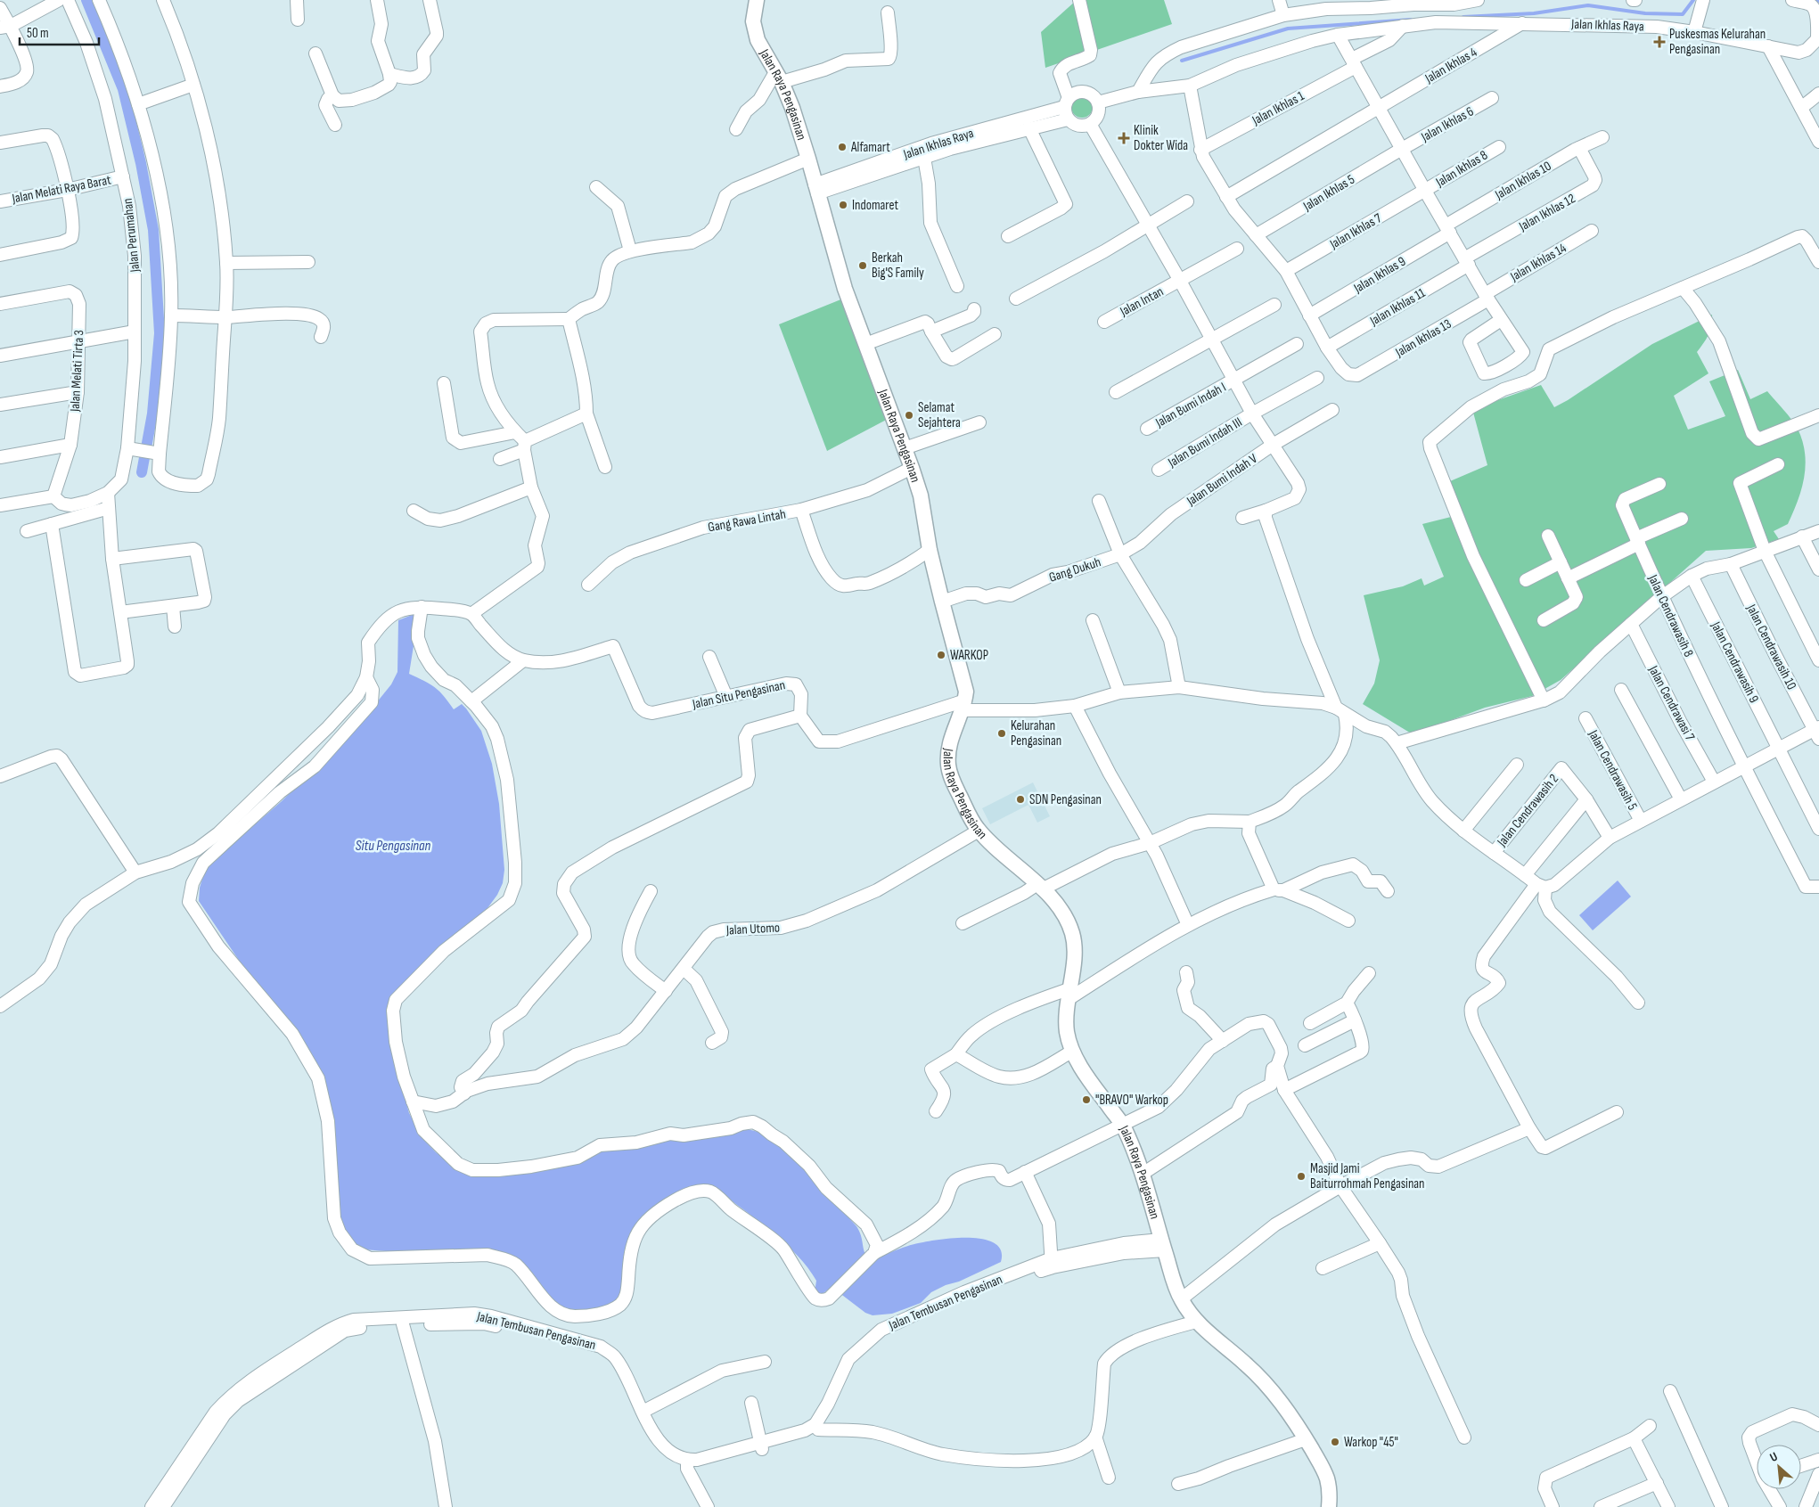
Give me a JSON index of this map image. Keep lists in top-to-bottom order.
{
  "streets": {
    "main road": ["Jalan Raya Pengasinan"],
    "street": [
      "Jalan Ikhlas Raya",
      "Jalan Ikhlas 4",
      "Jalan Ikhlas 1",
      "Jalan Ikhlas 6",
      "Jalan Ikhlas 8",
      "Jalan Ikhlas 10",
      "Jalan Melati Raya Barat",
      "Jalan Ikhlas 5",
      "Jalan Ikhlas 12",
      "Jalan Ikhlas 7",
      "Jalan Perumahan",
      "Jalan Ikhlas 14",
      "Jalan Ikhlas 9",
      "Jalan Intan",
      "Jalan Ikhlas 11",
      "Jalan Ikhlas 13",
      "Jalan Melati Tirta 3",
      "Jalan Bumi Indah I",
      "Jalan Bumi Indah III",
      "Jalan Bumi Indah V",
      "Gang Rawa Lintah",
      "Gang Dukuh",
      "Jalan Cendrawasih 8",
      "Jalan Cendrawasih 10",
      "Jalan Cendrawasih 9",
      "Jalan Situ Pengasinan",
      "Jalan Cendrawasi 7",
      "Jalan Cendrawasih 5",
      "Jalan Cendrawasih 2",
      "Jalan Utomo",
      "Jalan Tembusan Pengasinan"
    ]
  },
  "crossings": [
    ["Jalan Ikhlas Raya", "Jalan Ikhlas 4"],
    ["Jalan Ikhlas Raya", "Jalan Raya Pengasinan"],
    ["Jalan Ikhlas Raya", "Jalan Ikhlas 1"],
    ["Jalan Raya Pengasinan", "Gang Rawa Lintah"],
    ["Jalan Raya Pengasinan", "Gang Dukuh"],
    ["Jalan Raya Pengasinan", "Jalan Utomo"],
    ["Jalan Raya Pengasinan", "Jalan Tembusan Pengasinan"],
    ["Jalan Ikhlas 6", "Jalan Ikhlas 5"],
    ["Jalan Ikhlas 8", "Jalan Ikhlas 7"],
    ["Jalan Ikhlas 10", "Jalan Ikhlas 12"],
    ["Jalan Ikhlas 10", "Jalan Ikhlas 9"],
    ["Jalan Melati Raya Barat", "Jalan Perumahan"],
    ["Jalan Ikhlas 12", "Jalan Ikhlas 11"],
    ["Jalan Ikhlas 14", "Jalan Ikhlas 13"],
    ["Jalan Ikhlas 11", "Jalan Ikhlas 13"],
    ["Jalan Bumi Indah V", "Gang Dukuh"]
  ],
  "water": ["Situ Pengasinan"],
  "places": {
    "health": ["Puskesmas Kelurahan Pengasinan", "Klinik Dokter Wida"],
    "other": [
      "Alfamart",
      "Indomaret",
      "Berkah Big'S Family",
      "Selamat Sejahtera",
      "WARKOP",
      "Kelurahan Pengasinan",
      "SDN Pengasinan",
      "\"BRAVO\" Warkop",
      "Masjid Jami Baiturrohmah Pengasinan",
      "Warkop \"45\""
    ]
  },
  "scale_bar": "50 m",
  "north": "top left"
}
